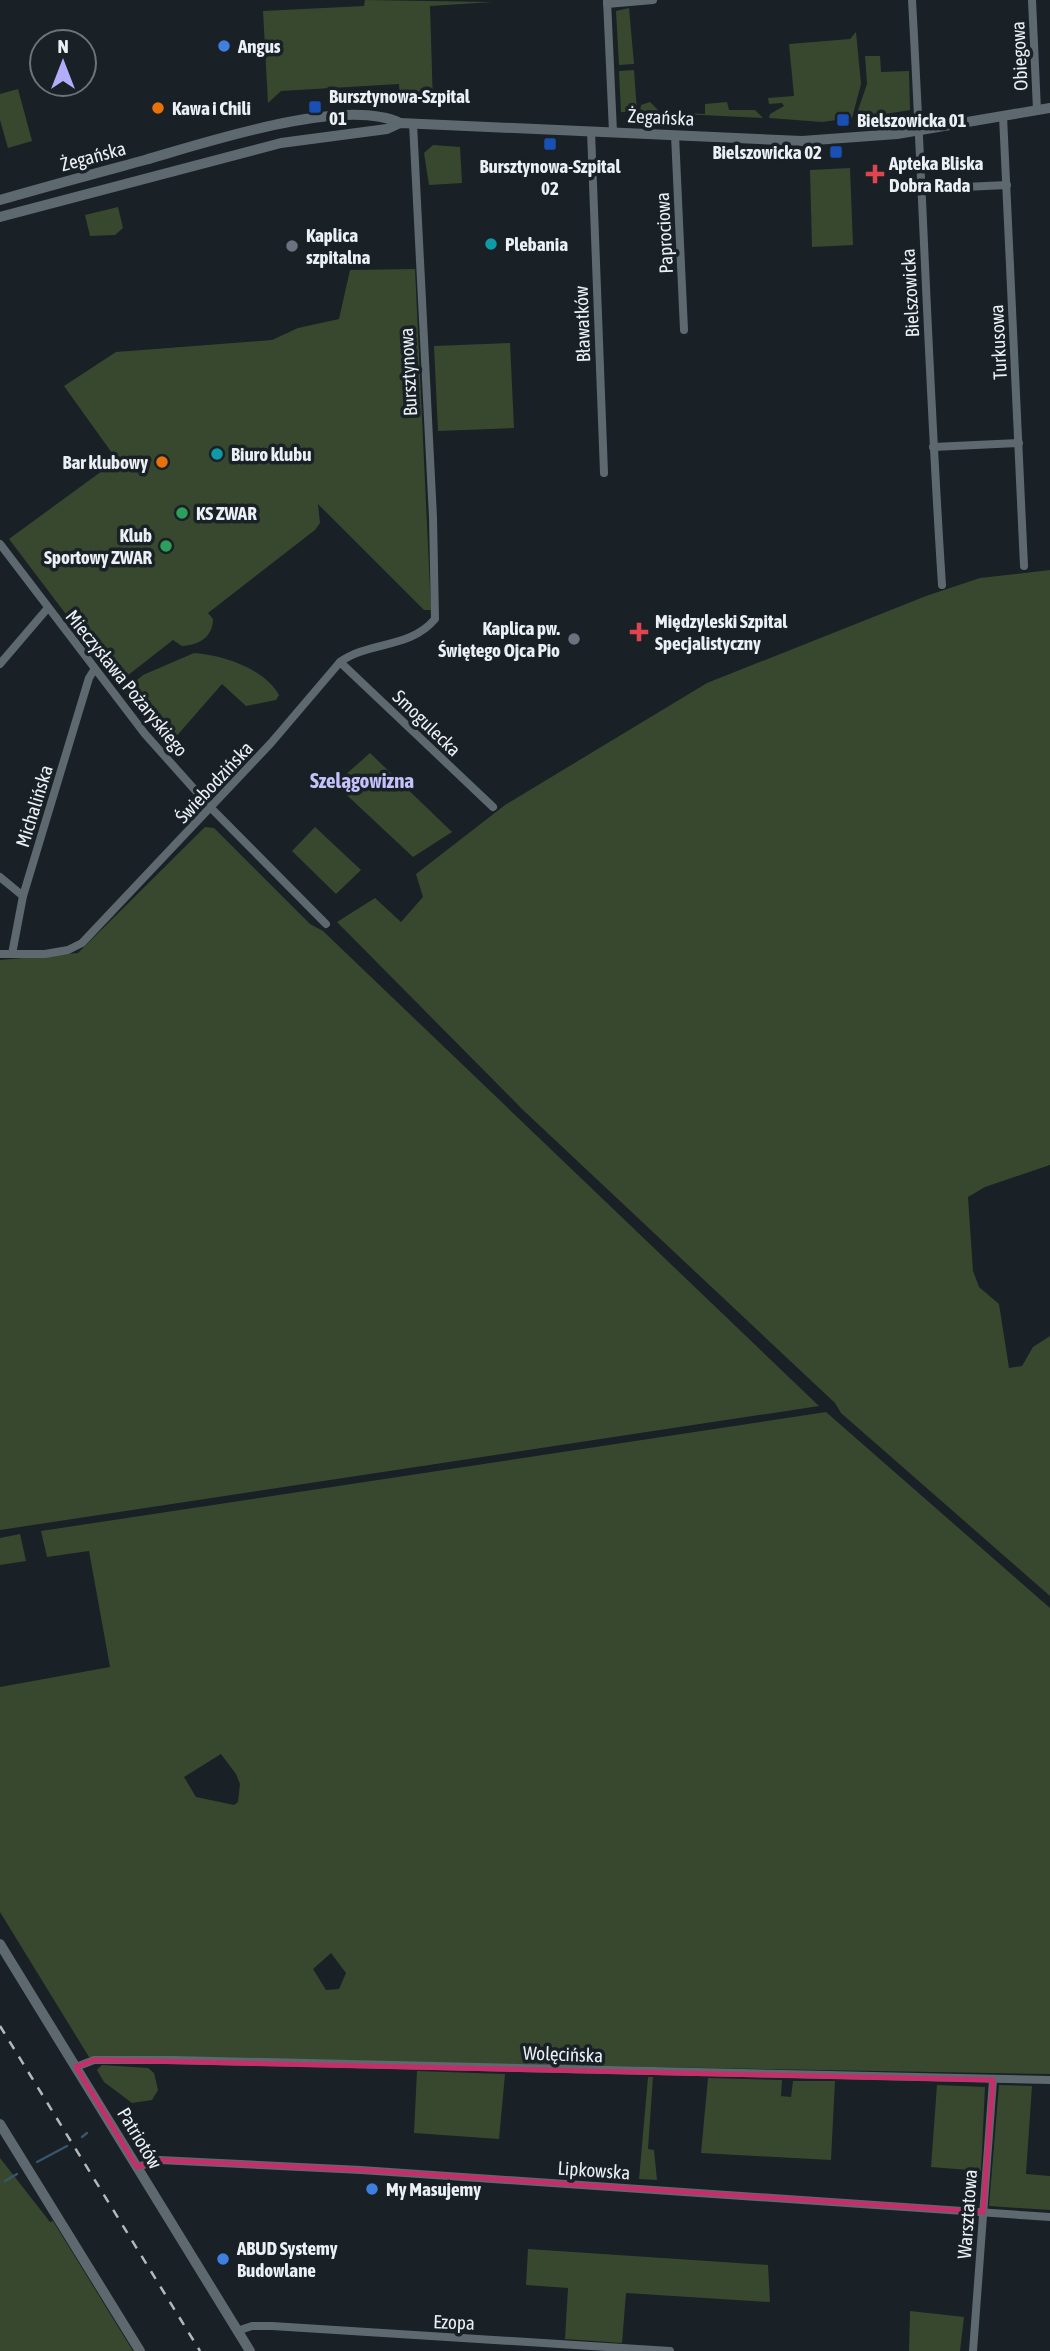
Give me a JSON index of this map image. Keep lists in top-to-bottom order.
{
  "streets": {
    "street": [
      "Obiegowa",
      "Żegańska",
      "Paprociowa",
      "Bielszowicka",
      "Bławatków",
      "Turkusowa",
      "Bursztynowa",
      "Mieczysława Pożaryskiego",
      "Smogulecka",
      "Świebodzińska",
      "Michalińska",
      "Wolęcińska",
      "Patriotów",
      "Lipkowska",
      "Warsztatowa",
      "Ezopa"
    ]
  },
  "crossings": [
    ["Obiegowa", "Żegańska"],
    ["Żegańska", "Paprociowa"],
    ["Żegańska", "Bielszowicka"],
    ["Żegańska", "Bławatków"],
    ["Żegańska", "Turkusowa"],
    ["Żegańska", "Bursztynowa"],
    ["Bursztynowa", "Świebodzińska"],
    ["Mieczysława Pożaryskiego", "Świebodzińska"],
    ["Mieczysława Pożaryskiego", "Michalińska"],
    ["Smogulecka", "Świebodzińska"],
    ["Świebodzińska", "Michalińska"],
    ["Wolęcińska", "Patriotów"],
    ["Wolęcińska", "Warsztatowa"],
    ["Patriotów", "Lipkowska"],
    ["Patriotów", "Ezopa"],
    ["Lipkowska", "Warsztatowa"]
  ],
  "districts": ["Szelągowizna"],
  "places": {
    "other": [
      "Angus",
      "Kawa i Chili",
      "Plebania",
      "Kaplica szpitalna",
      "Biuro klubu",
      "Bar klubowy",
      "KS ZWAR",
      "Klub Sportowy ZWAR",
      "Kaplica pw. Świętego Ojca Pio",
      "My Masujemy",
      "ABUD Systemy Budowlane"
    ],
    "transit": [
      "Bursztynowa-Szpital 01",
      "Bielszowicka 01",
      "Bursztynowa-Szpital 02",
      "Bielszowicka 02"
    ],
    "health": ["Apteka Bliska Dobra Rada", "Międzyleski Szpital Specjalistyczny"]
  },
  "north": "top"
}
